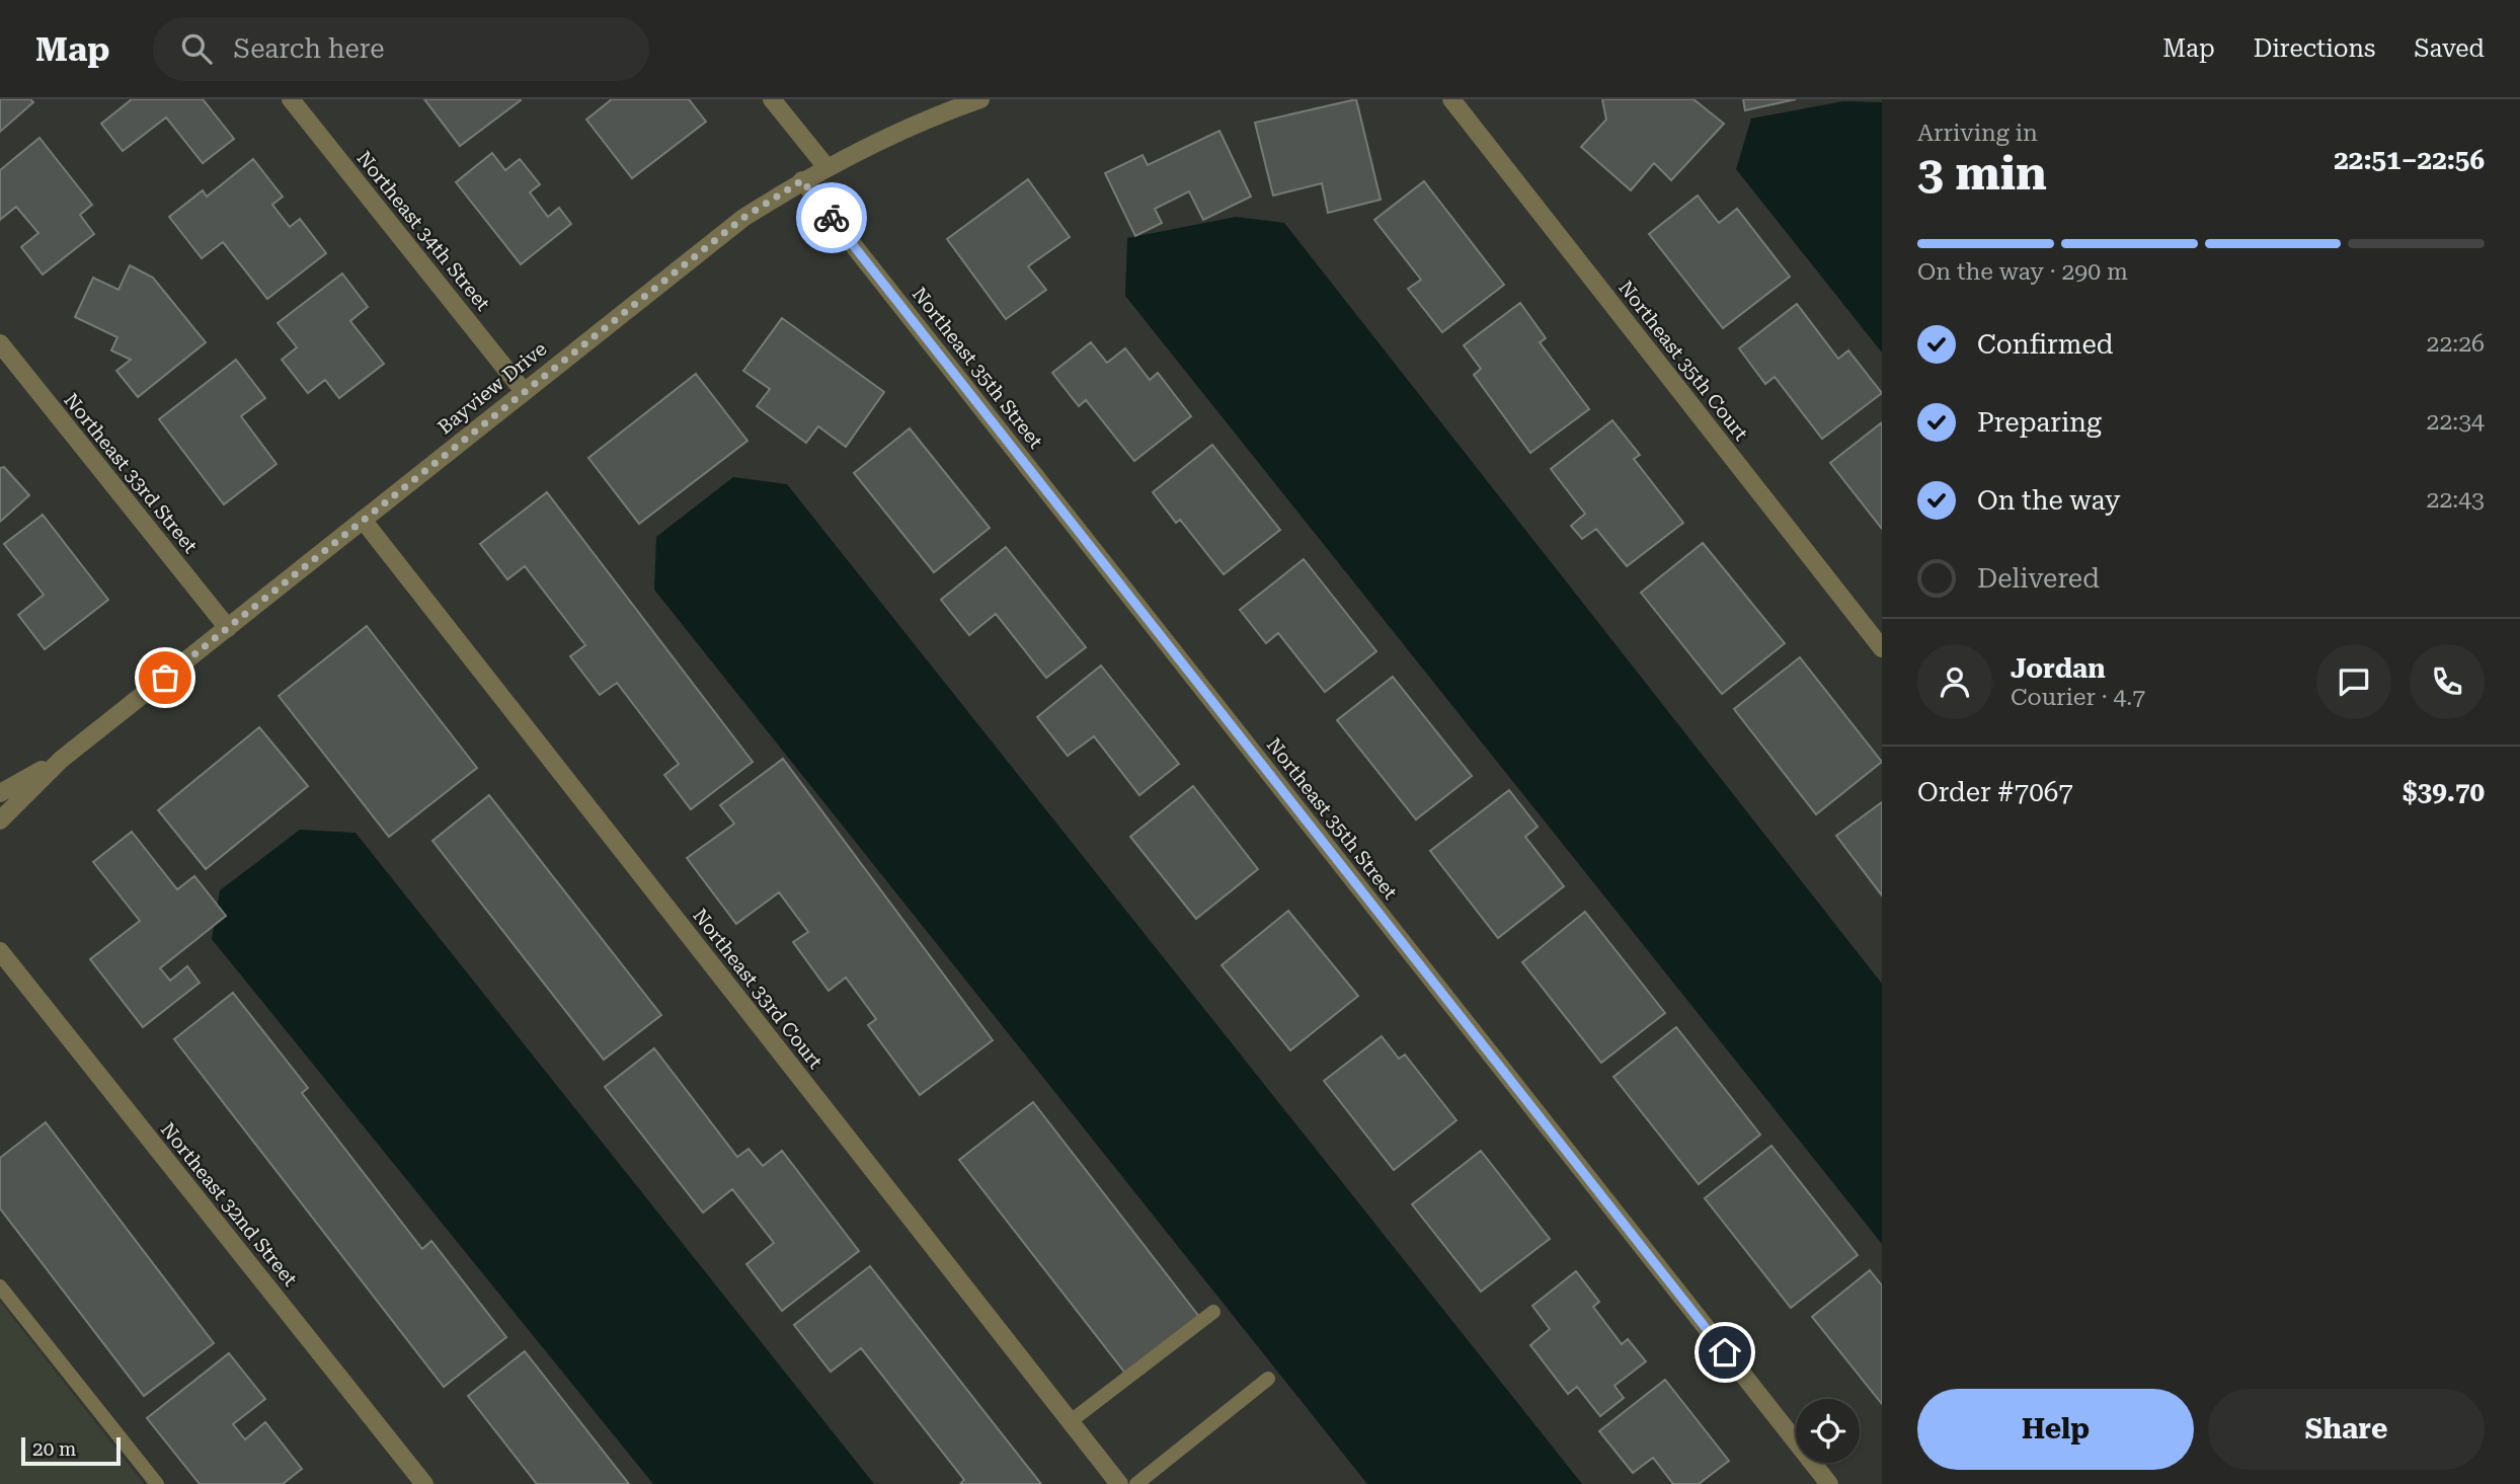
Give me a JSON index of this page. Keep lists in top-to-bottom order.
{
  "streets": {
    "street": [
      "Northeast 34th Street",
      "Northeast 35th Court",
      "Northeast 35th Street",
      "Bayview Drive",
      "Northeast 33rd Street",
      "Northeast 33rd Court",
      "Northeast 32nd Street"
    ]
  },
  "crossings": [
    ["Northeast 34th Street", "Bayview Drive"],
    ["Northeast 35th Street", "Bayview Drive"],
    ["Bayview Drive", "Northeast 33rd Street"],
    ["Bayview Drive", "Northeast 33rd Court"]
  ],
  "scale_bar": "20 m",
  "page": {
    "header": "Map",
    "search": "Search here",
    "nav": ["Map", "Directions", "Saved"],
    "heading": ["3 min", "Arriving in", "22:51–22:56"],
    "panel": [
      "Jordan",
      "Courier · 4.7",
      "Order #7067",
      "$39.70"
    ],
    "bar": "On the way · 290 m",
    "list": [
      ["Confirmed", "22:26"],
      ["Preparing", "22:34"],
      ["On the way", "22:43"],
      "Delivered"
    ],
    "buttons": ["Help", "Share"],
    "scale": "20 m"
  }
}
